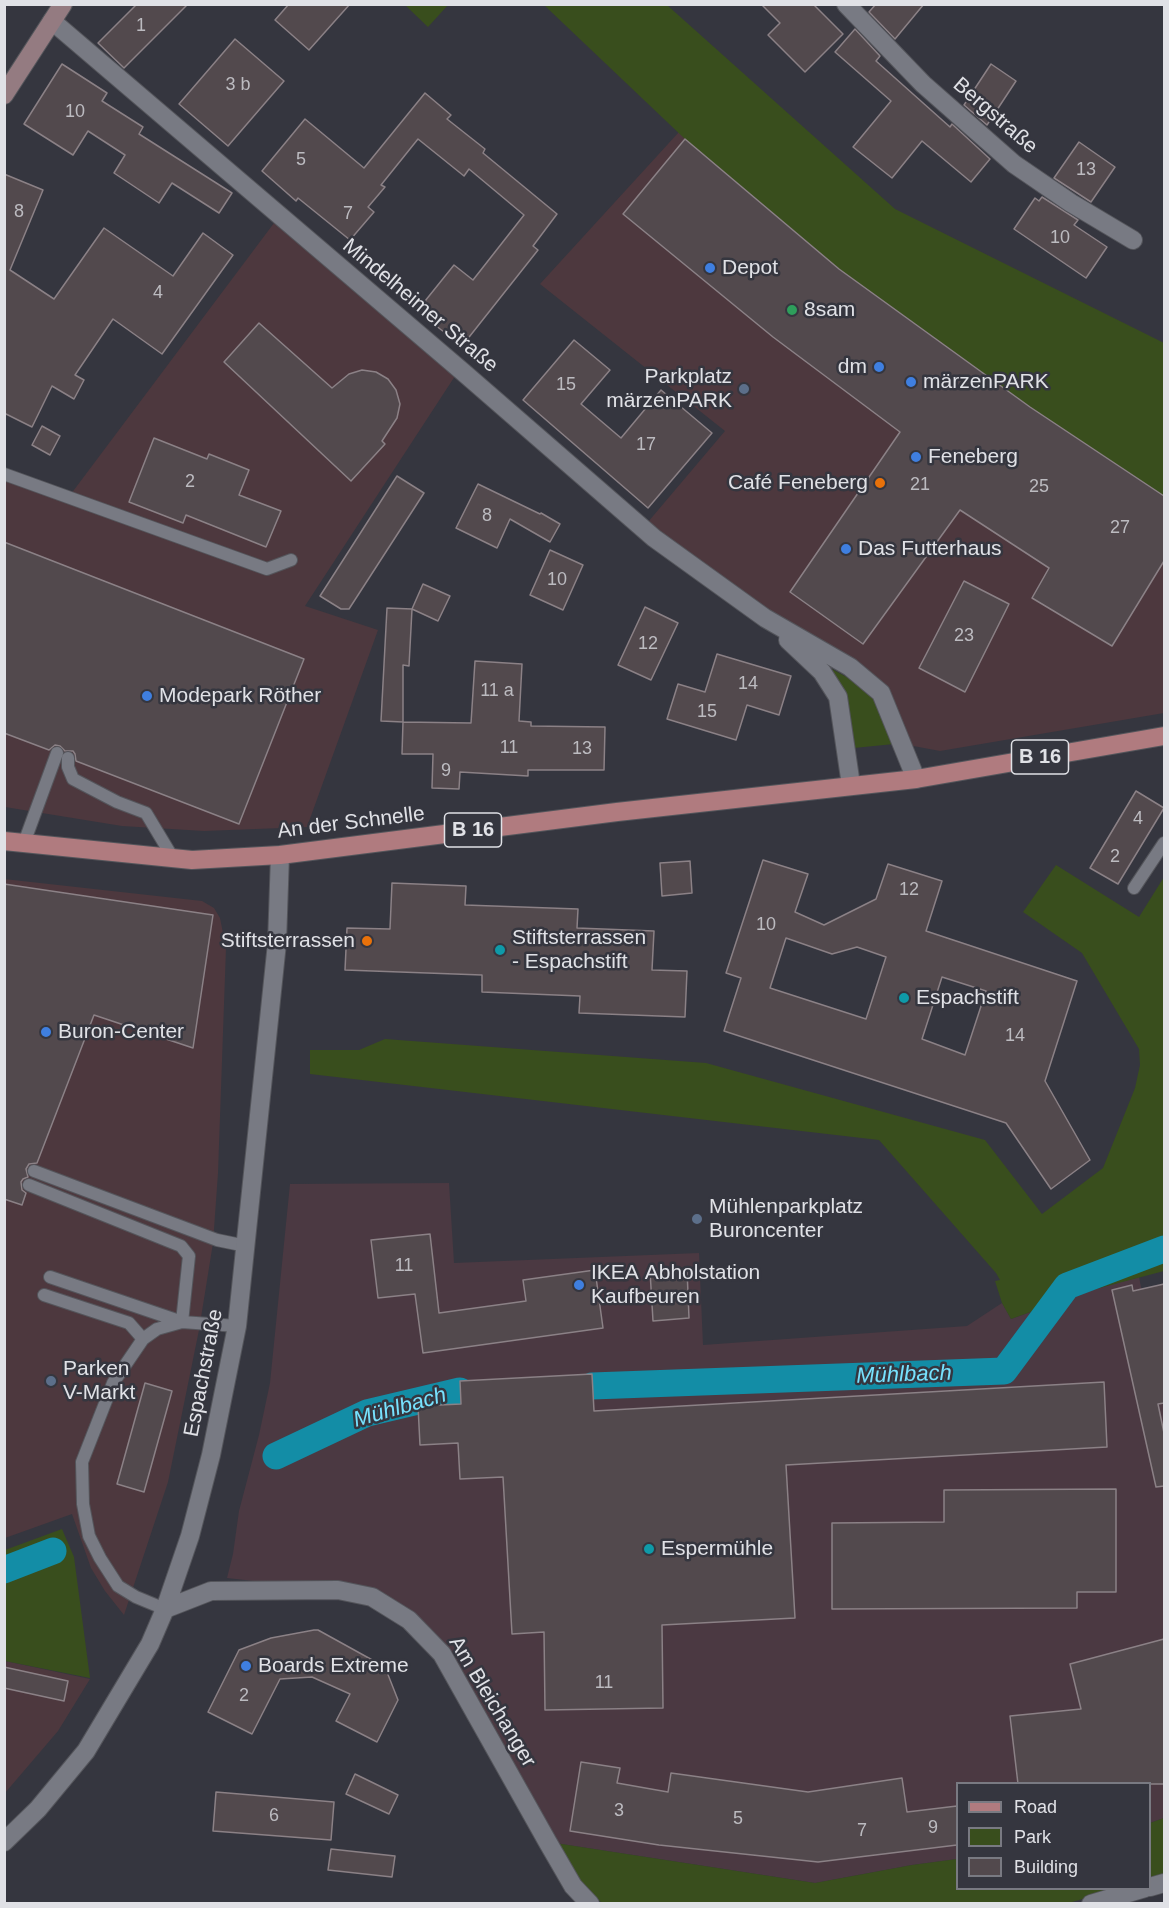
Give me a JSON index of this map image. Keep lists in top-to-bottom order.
{
  "streets": {
    "main road": ["B 16", "An der Schnelle"],
    "street": [
      "Bergstraße",
      "Mindelheimer Straße",
      "Espachstraße",
      "Am Bleichanger"
    ]
  },
  "crossings": [
    ["Mindelheimer Straße", "B 16"],
    ["Mindelheimer Straße", "An der Schnelle"],
    ["B 16", "An der Schnelle"],
    ["An der Schnelle", "Espachstraße"],
    ["Espachstraße", "Am Bleichanger"]
  ],
  "water": ["Mühlbach"],
  "places": [
    "Depot",
    "8sam",
    "dm",
    "märzenPARK",
    "Parkplatz märzenPARK",
    "Feneberg",
    "Café Feneberg",
    "Das Futterhaus",
    "Modepark Röther",
    "Stiftsterrassen",
    "Stiftsterrassen - Espachstift",
    "Espachstift",
    "Buron-Center",
    "Mühlenparkplatz Buroncenter",
    "IKEA Abholstation Kaufbeuren",
    "Parken V-Markt",
    "Espermühle",
    "Boards Extreme"
  ],
  "house_numbers": [
    "1",
    "3 b",
    "10",
    "5",
    "13",
    "8",
    "7",
    "10",
    "4",
    "15",
    "17",
    "2",
    "21",
    "25",
    "8",
    "27",
    "10",
    "23",
    "12",
    "14",
    "11 a",
    "15",
    "11",
    "13",
    "9",
    "4",
    "2",
    "12",
    "10",
    "14",
    "11",
    "11",
    "2",
    "3",
    "6",
    "5",
    "9",
    "7"
  ],
  "legend": ["Road", "Park", "Building"]
}
